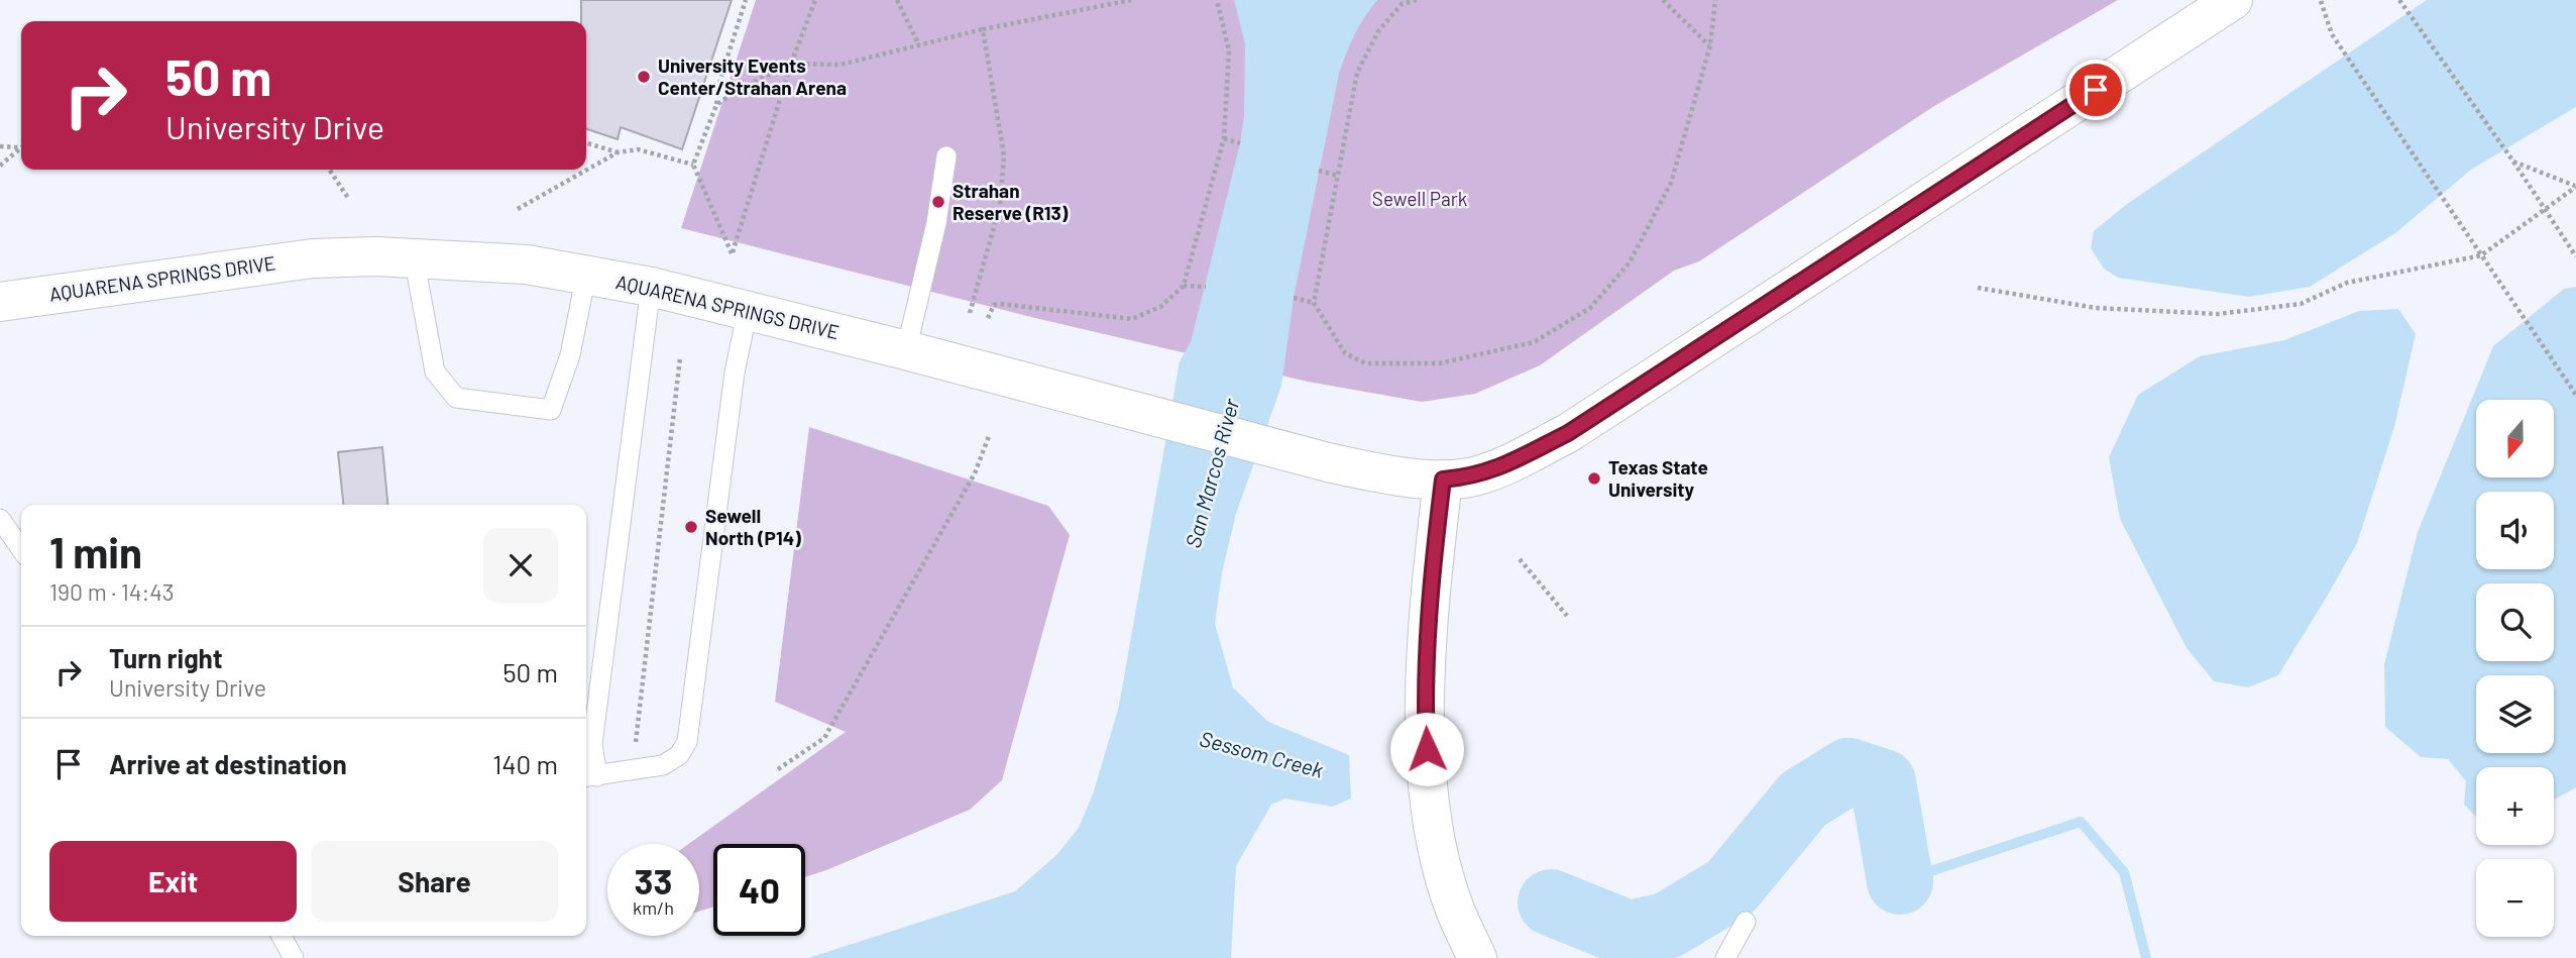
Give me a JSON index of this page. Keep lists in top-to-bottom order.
{
  "streets": {
    "main road": ["AQUARENA SPRINGS DRIVE"]
  },
  "water": ["San Marcos River", "Sessom Creek"],
  "parks": ["Sewell Park"],
  "places": [
    "University Events Center/Strahan Arena",
    "Strahan Reserve (R13)",
    "Texas State University",
    "Sewell North (P14)"
  ],
  "north": "bottom",
  "page": {
    "turn": ["50 m", "University Drive"],
    "map_buttons": ["+", "−"],
    "heading": ["1 min", "190 m · 14:43"],
    "list": [
      {
        "name": "Turn right",
        "note": "University Drive",
        "value": "50 m"
      },
      {
        "name": "Arrive at destination",
        "value": "140 m"
      }
    ],
    "buttons": ["Exit", "Share"],
    "speed": "33 km/h",
    "limit": "40"
  }
}
